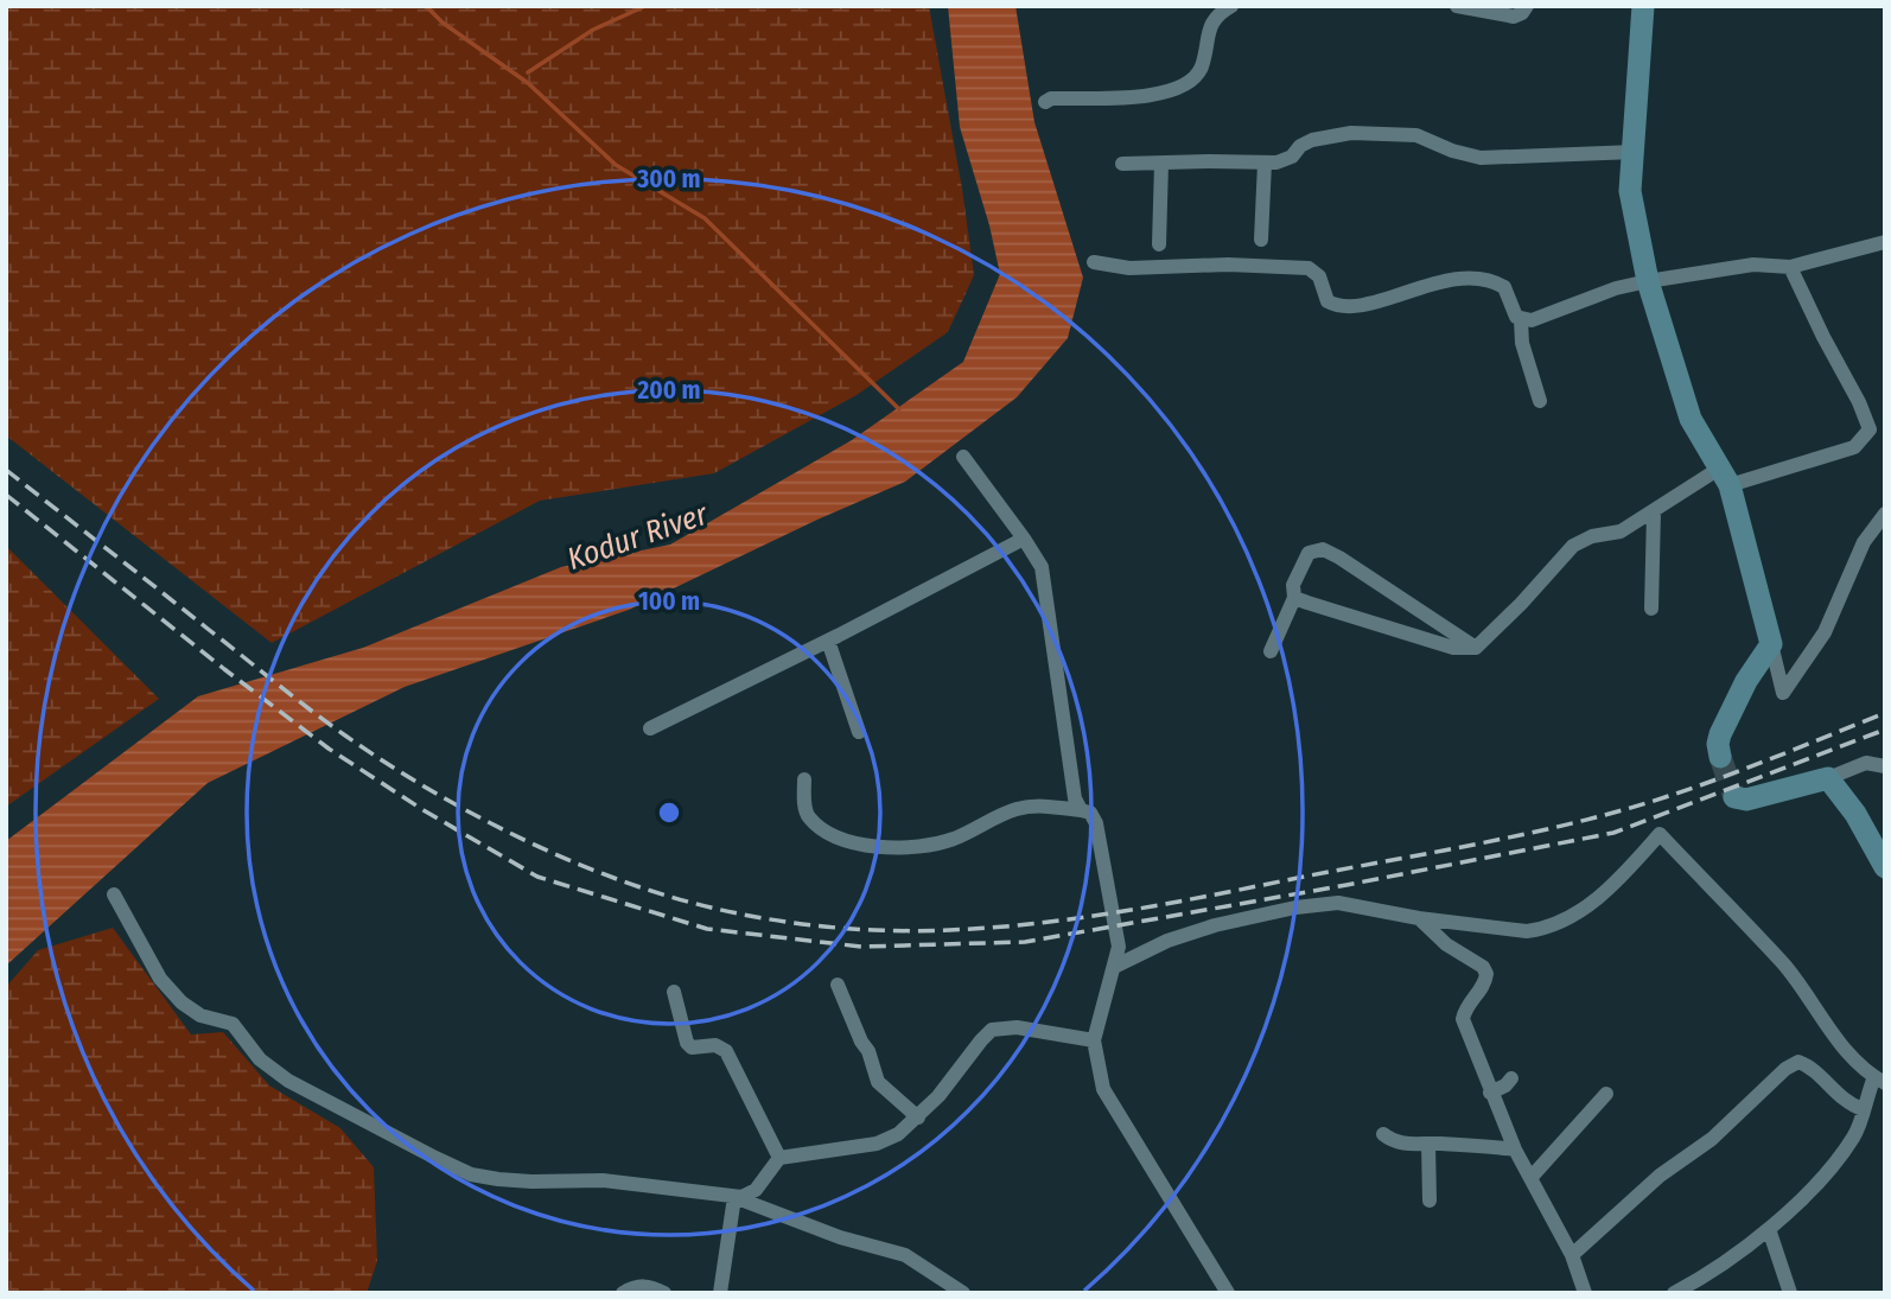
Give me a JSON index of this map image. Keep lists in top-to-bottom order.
{
  "water": ["Kodur River"],
  "rings": ["300 m", "200 m", "100 m"]
}
